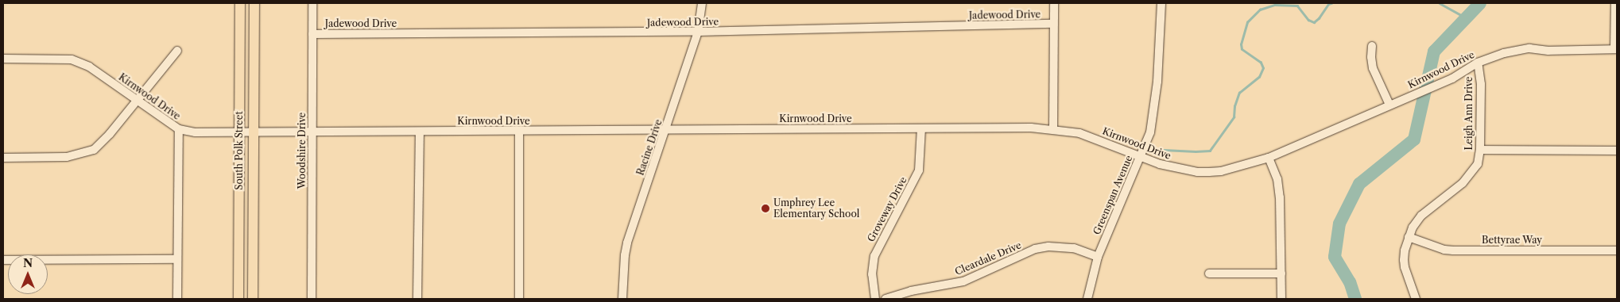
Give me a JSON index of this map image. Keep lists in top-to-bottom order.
{
  "streets": {
    "main road": ["South Polk Street"],
    "street": [
      "Jadewood Drive",
      "Kirnwood Drive",
      "Leigh Ann Drive",
      "Racine Drive",
      "Woodshire Drive",
      "Greenspan Avenue",
      "Groveway Drive",
      "Bettyrae Way",
      "Cleardale Drive"
    ]
  },
  "crossings": [
    ["Jadewood Drive", "Racine Drive"],
    ["Jadewood Drive", "Woodshire Drive"],
    ["Kirnwood Drive", "Leigh Ann Drive"],
    ["Kirnwood Drive", "Racine Drive"],
    ["Kirnwood Drive", "South Polk Street"],
    ["Kirnwood Drive", "Woodshire Drive"],
    ["Kirnwood Drive", "Greenspan Avenue"],
    ["Kirnwood Drive", "Groveway Drive"],
    ["Leigh Ann Drive", "Bettyrae Way"],
    ["Greenspan Avenue", "Cleardale Drive"]
  ],
  "places": ["Umphrey Lee Elementary School"],
  "north": "top"
}
